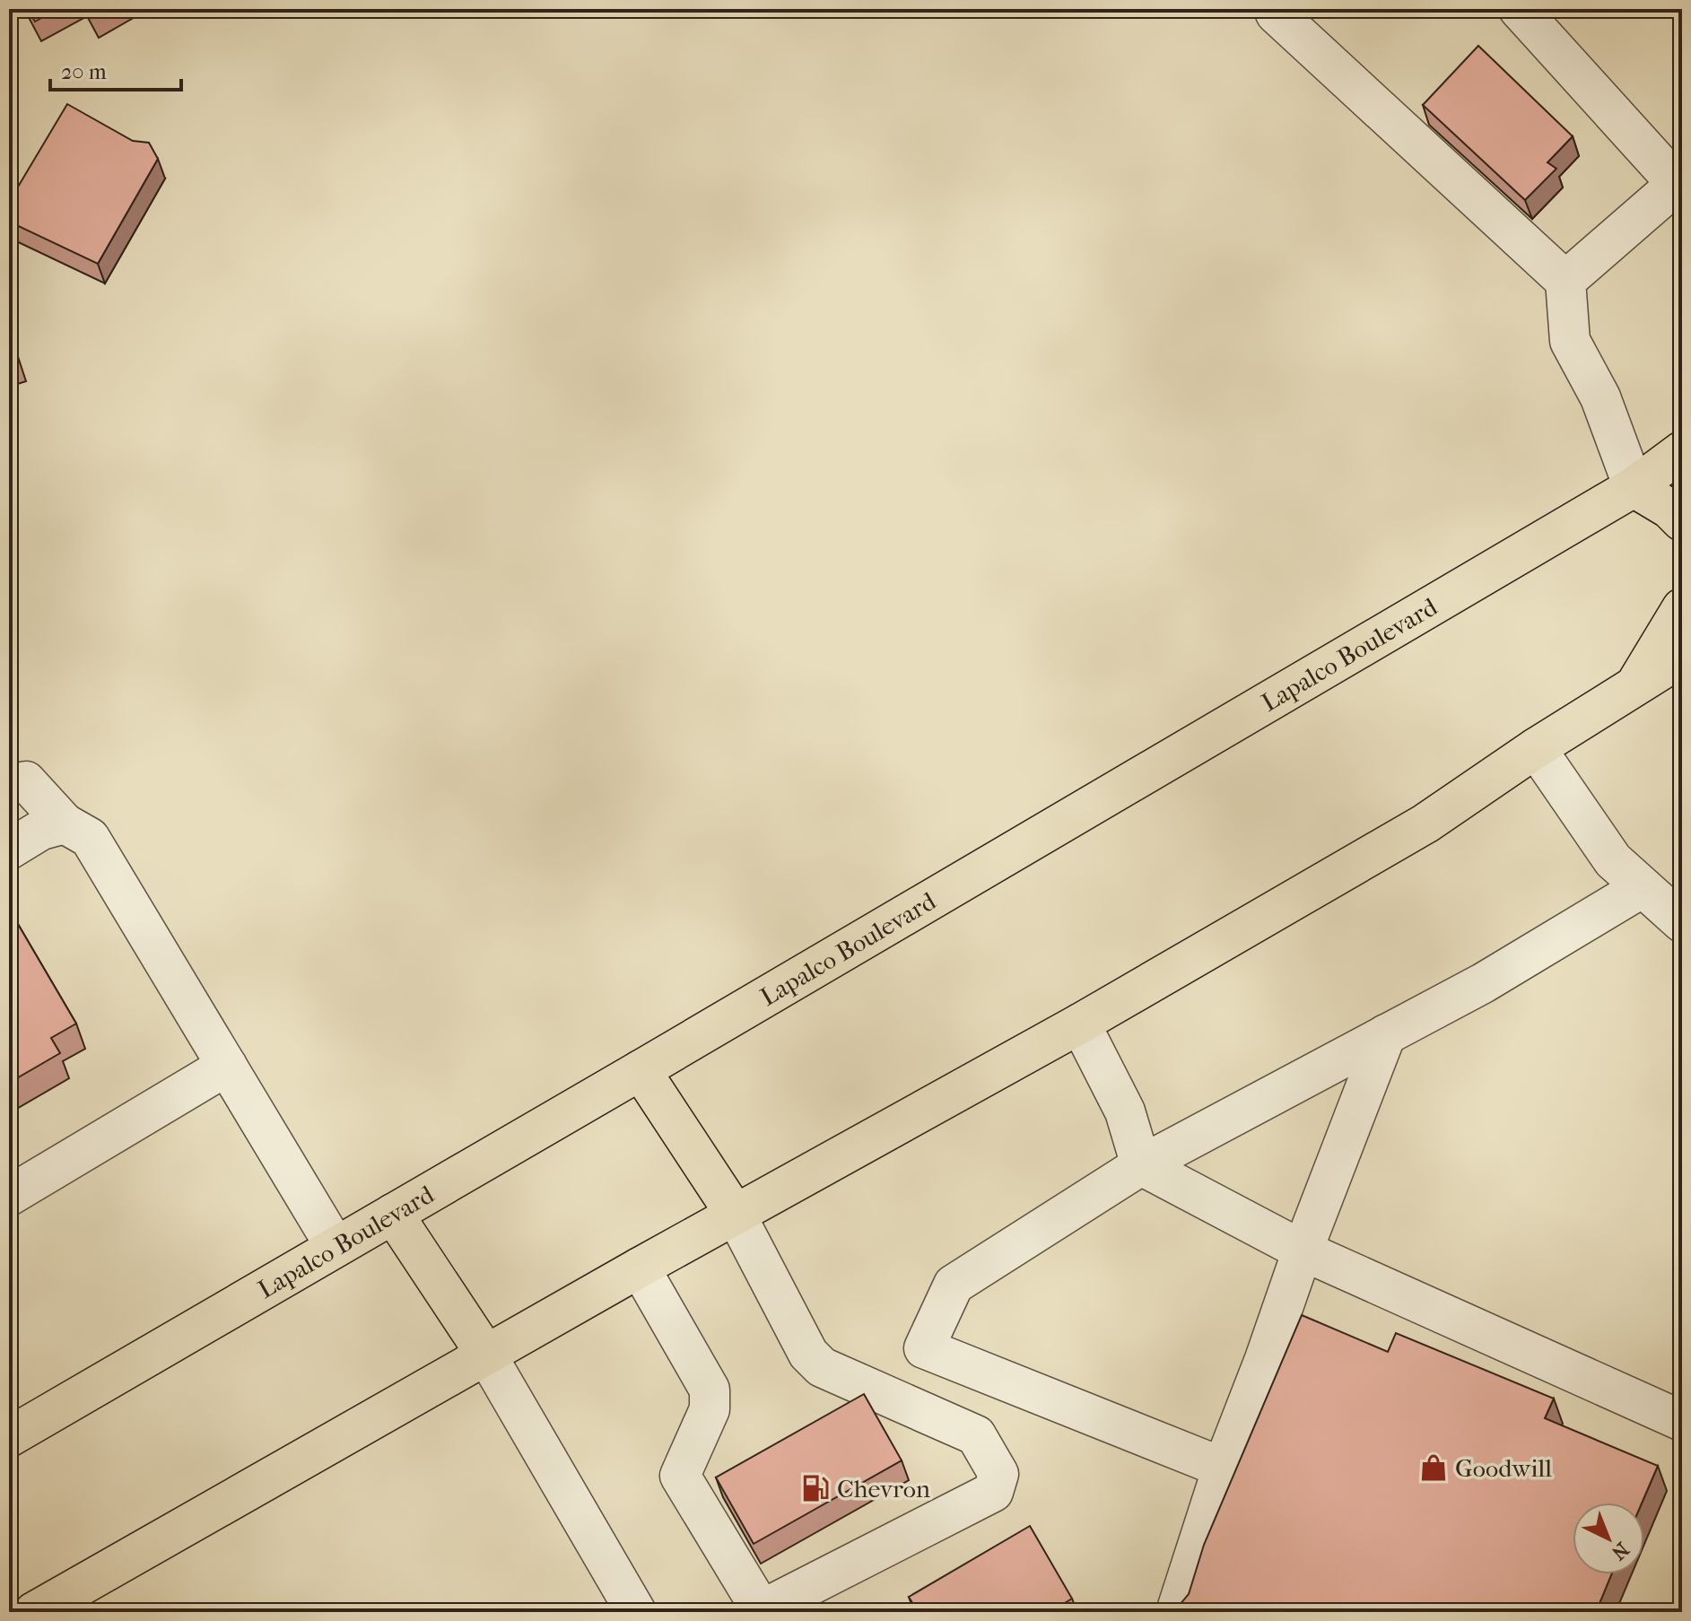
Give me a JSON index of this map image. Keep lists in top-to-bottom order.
{
  "streets": {
    "main road": ["Lapalco Boulevard"]
  },
  "places": {
    "shop": ["Goodwill"],
    "fuel station": ["Chevron"]
  },
  "scale_bar": "20 m",
  "north": "bottom right"
}
